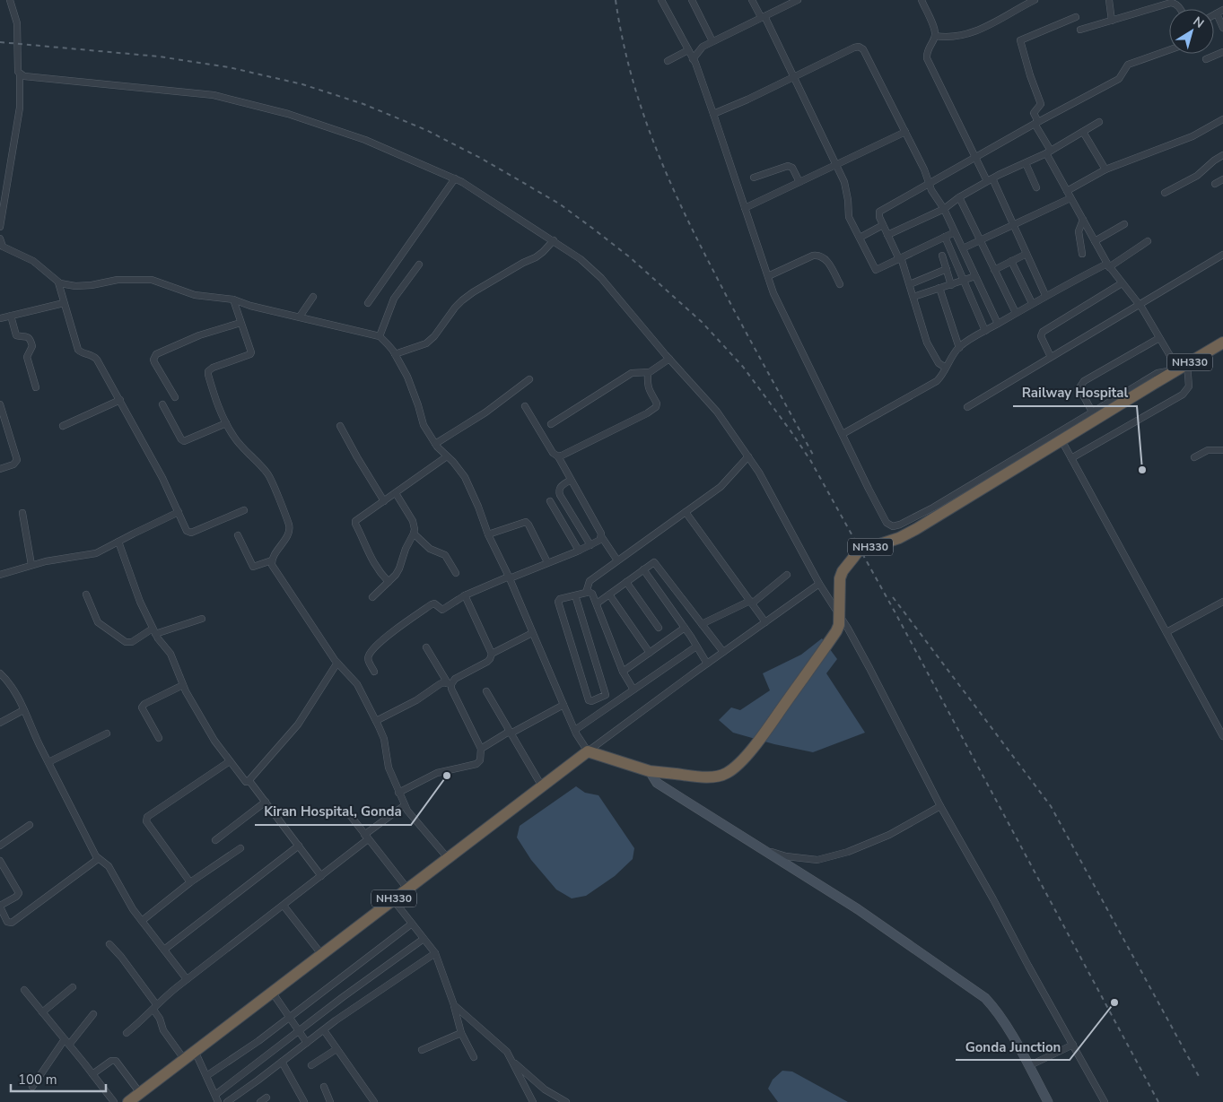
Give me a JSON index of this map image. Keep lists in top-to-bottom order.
{
  "streets": {
    "highway": ["NH330"]
  },
  "places": ["Railway Hospital", "Kiran Hospital, Gonda", "Gonda Junction"],
  "scale_bar": "100 m",
  "north": "top right"
}
